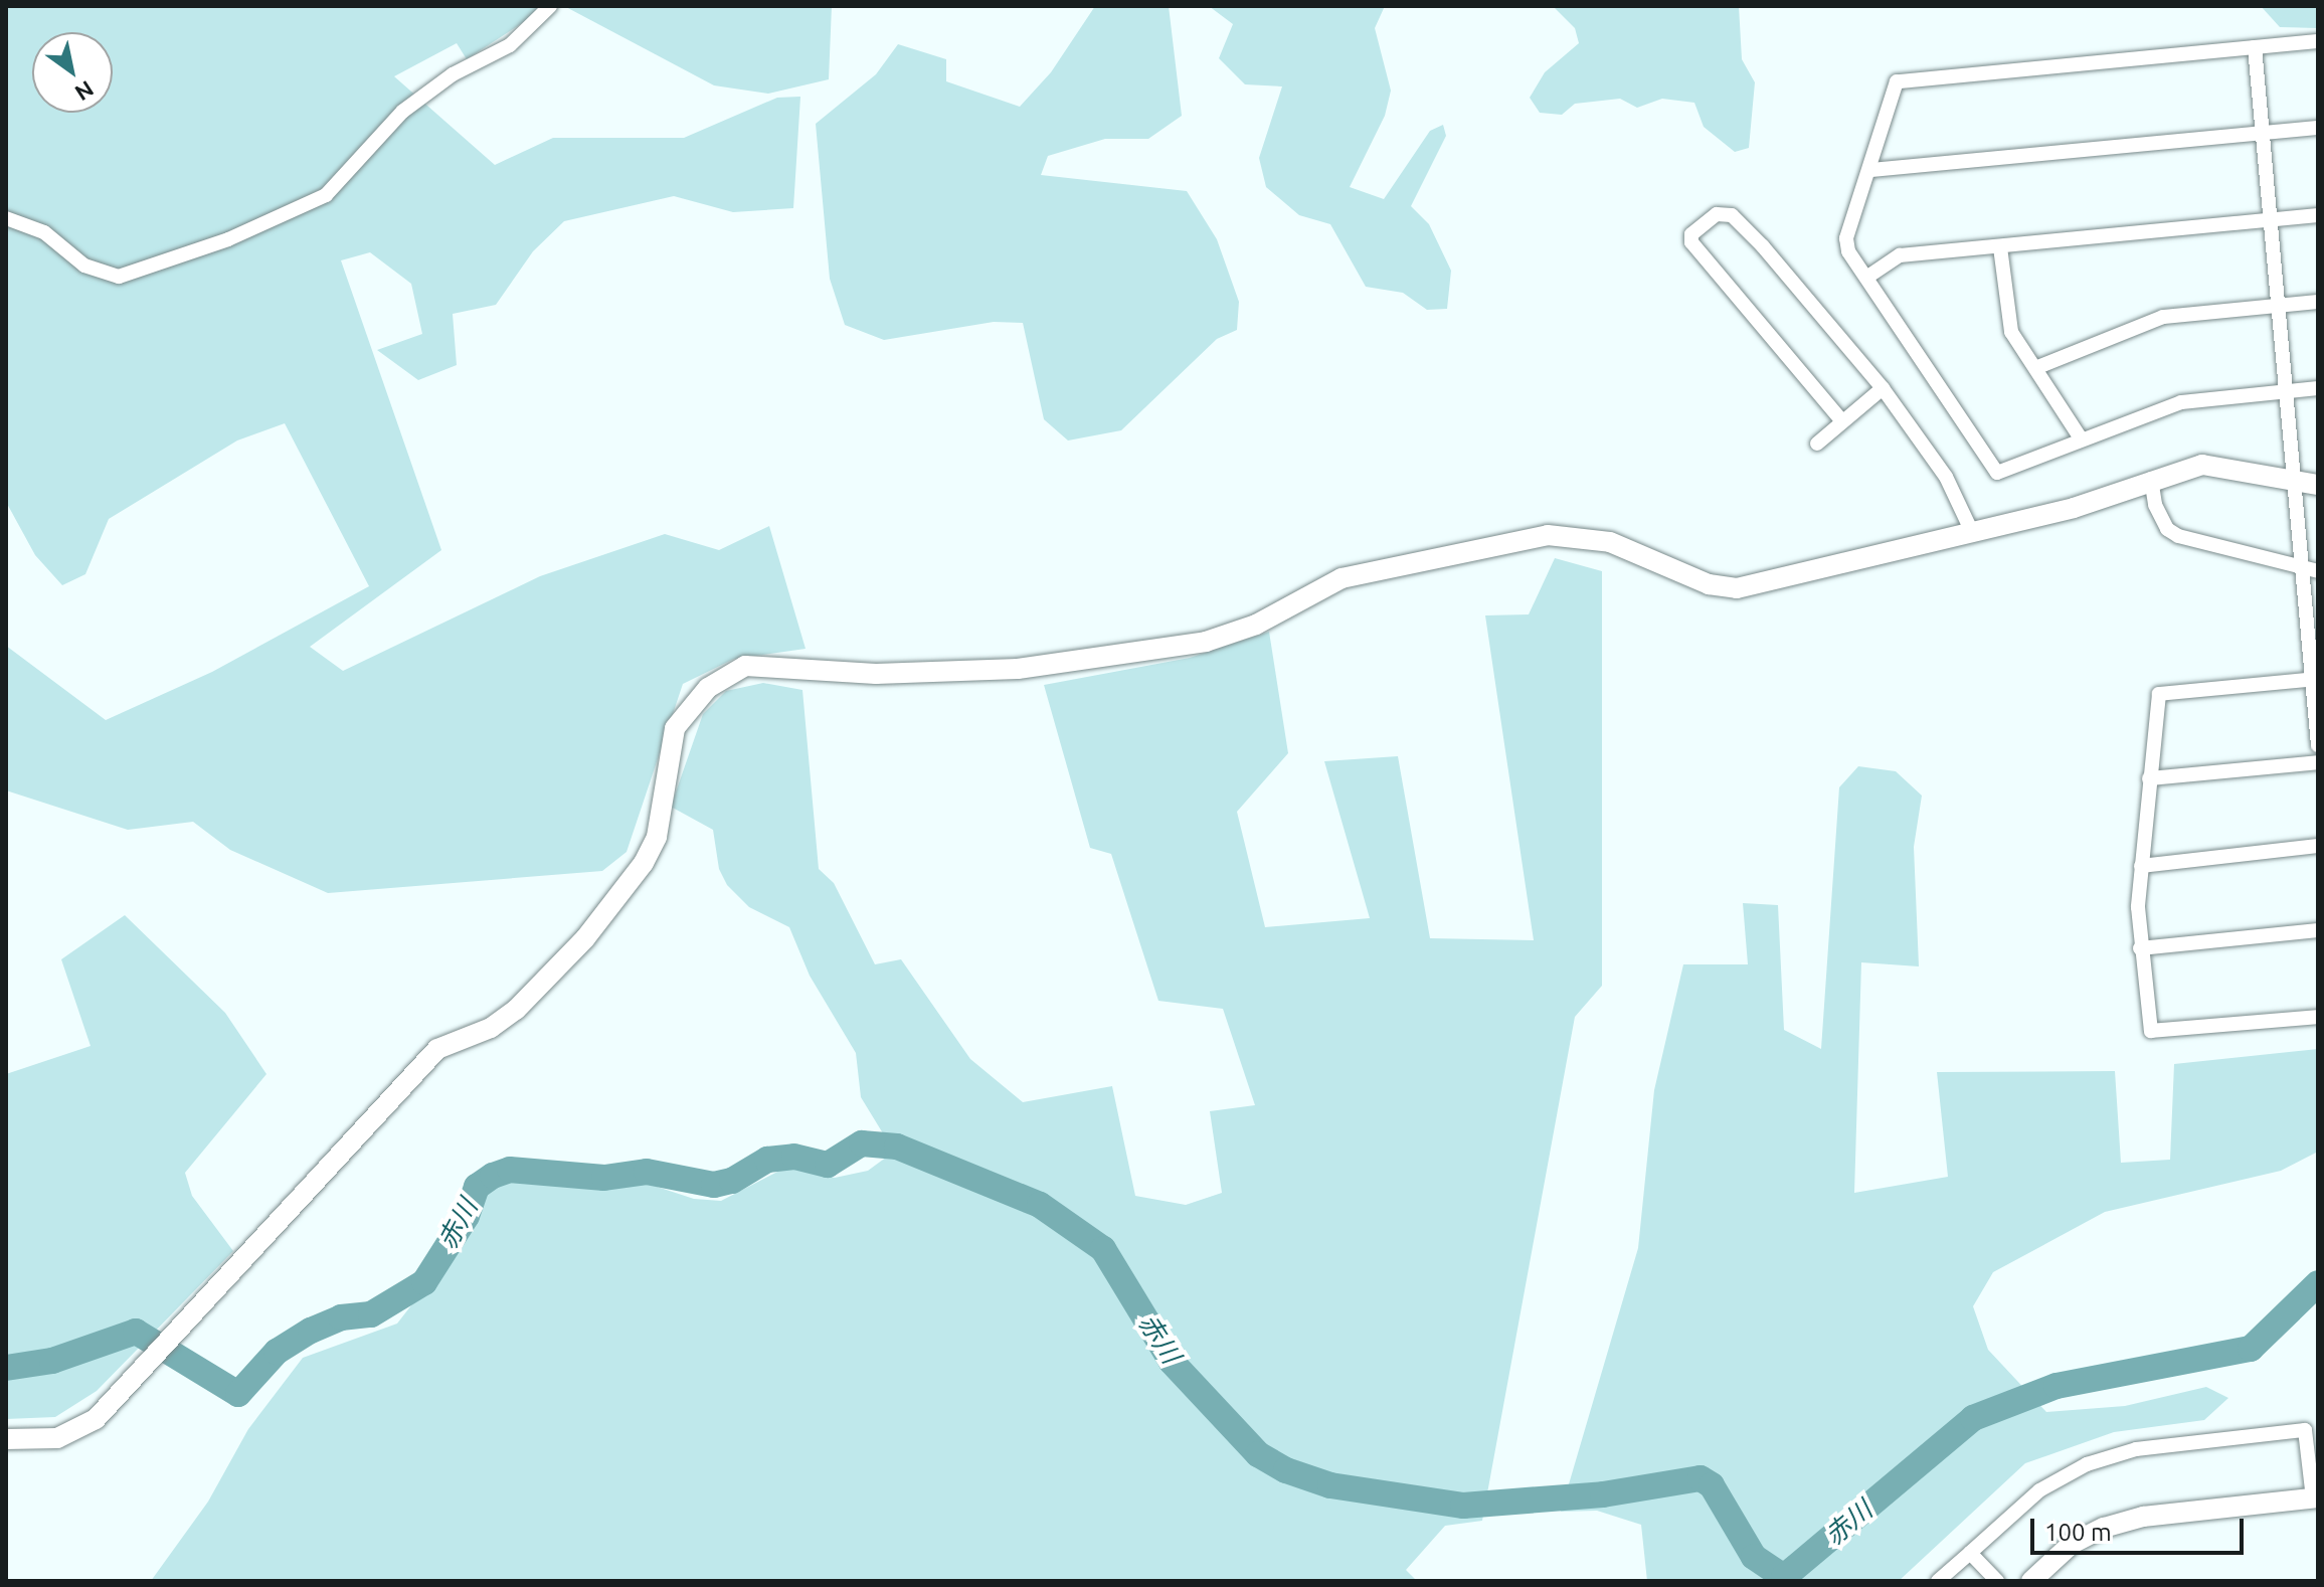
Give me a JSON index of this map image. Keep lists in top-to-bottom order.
{
  "water": ["赤川"],
  "scale_bar": "100 m",
  "north": "bottom right"
}
